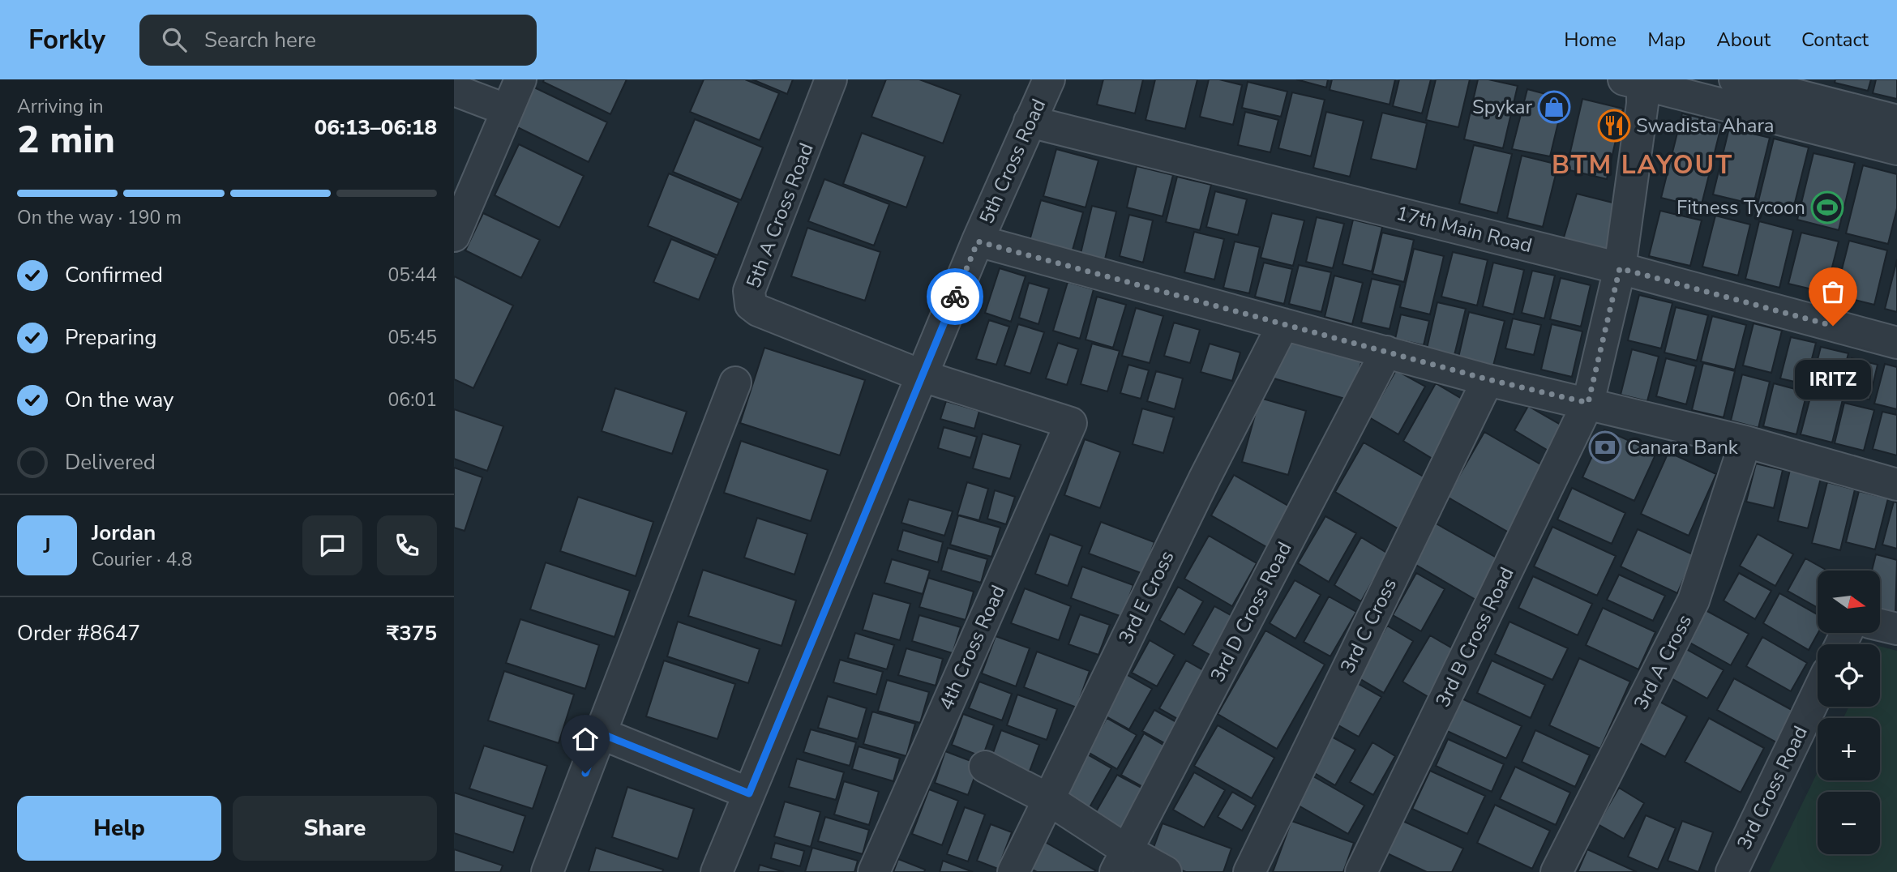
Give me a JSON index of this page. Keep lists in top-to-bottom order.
{
  "streets": {
    "street": [
      "5th Cross Road",
      "5th A Cross Road",
      "17th Main Road",
      "3rd E Cross",
      "3rd D Cross Road",
      "3rd C Cross",
      "3rd B Cross Road",
      "4th Cross Road",
      "3rd A Cross",
      "3rd Cross Road"
    ]
  },
  "crossings": [
    ["5th Cross Road", "5th A Cross Road"],
    ["5th Cross Road", "17th Main Road"],
    ["5th Cross Road", "4th Cross Road"],
    ["5th A Cross Road", "4th Cross Road"],
    ["17th Main Road", "3rd B Cross Road"]
  ],
  "districts": ["BTM LAYOUT"],
  "places": {
    "shop": ["Spykar"],
    "restaurant": ["Swadista Ahara"],
    "sports": ["Fitness Tycoon"],
    "other": ["IRITZ"],
    "bank": ["Canara Bank"]
  },
  "north": "right",
  "page": {
    "header": "Forkly",
    "search": "Search here",
    "nav": [
      "Home",
      "Map",
      "About",
      "Contact"
    ],
    "heading": ["2 min", "Arriving in", "06:13–06:18"],
    "panel": [
      "Jordan",
      "Courier · 4.8",
      "Order #8647",
      "₹375"
    ],
    "bar": "On the way · 190 m",
    "list": [
      ["Confirmed", "05:44"],
      ["Preparing", "05:45"],
      ["On the way", "06:01"],
      "Delivered"
    ],
    "bubble": "IRITZ",
    "round": "J",
    "map_buttons": ["+", "−"],
    "buttons": ["Help", "Share"]
  }
}
